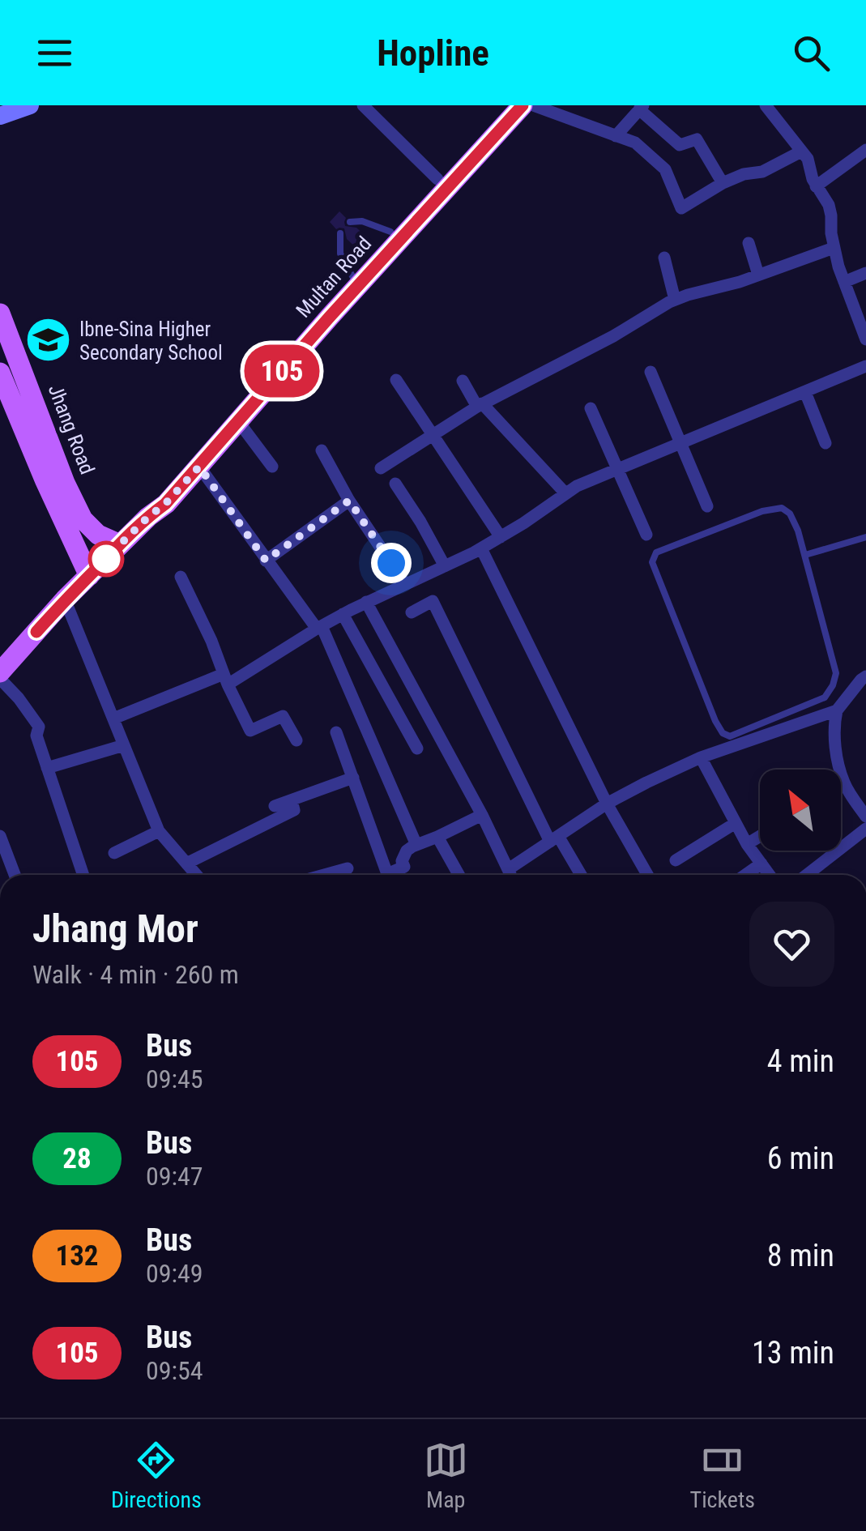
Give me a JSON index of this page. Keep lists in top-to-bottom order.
{
  "streets": {
    "main road": ["Multan Road", "Jhang Road"]
  },
  "crossings": [
    ["Multan Road", "Jhang Road"]
  ],
  "places": {
    "school or university": ["Ibne-Sina Higher Secondary School"]
  },
  "lines": ["bus line 105"],
  "north": "top left",
  "page": {
    "header": "Hopline",
    "on_map": "105",
    "heading": ["Jhang Mor", "Walk · 4 min · 260 m"],
    "list": [
      {
        "mark": "105",
        "name": "Bus",
        "note": "09:45",
        "value": "4 min"
      },
      {
        "mark": "28",
        "name": "Bus",
        "note": "09:47",
        "value": "6 min"
      },
      {
        "mark": "132",
        "name": "Bus",
        "note": "09:49",
        "value": "8 min"
      },
      {
        "mark": "105",
        "name": "Bus",
        "note": "09:54",
        "value": "13 min"
      }
    ],
    "tabs": ["Directions", "Map", "Tickets"]
  }
}
